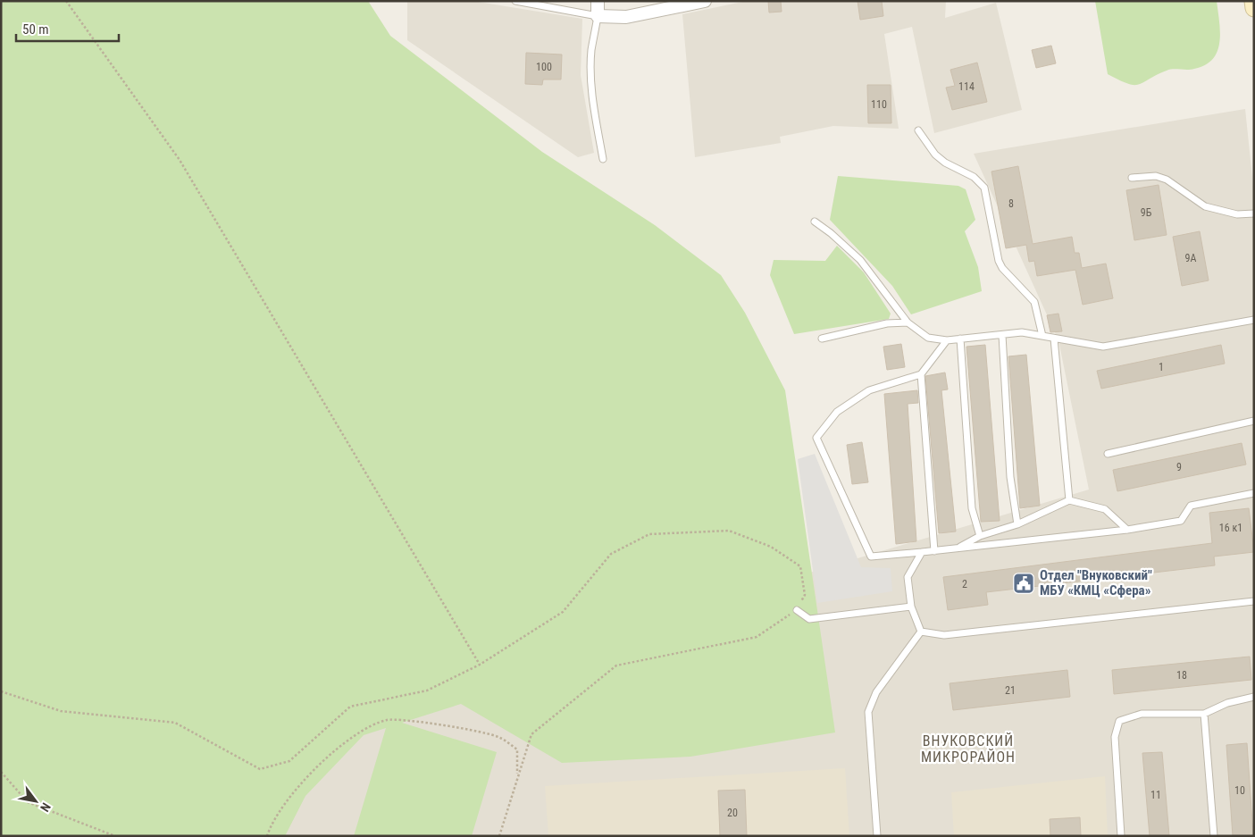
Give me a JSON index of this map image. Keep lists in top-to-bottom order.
{
  "districts": ["ВНУКОВСКИЙ МИКРОРАЙОН"],
  "places": {
    "public building": ["Отдел \"Внуковский\" МБУ «КМЦ «Сфера»"]
  },
  "house_numbers": [
    "100",
    "114",
    "110",
    "8",
    "9Б",
    "9А",
    "1",
    "9",
    "16 к1",
    "2",
    "18",
    "21",
    "10",
    "11",
    "20"
  ],
  "scale_bar": "50 m",
  "north": "bottom right"
}
